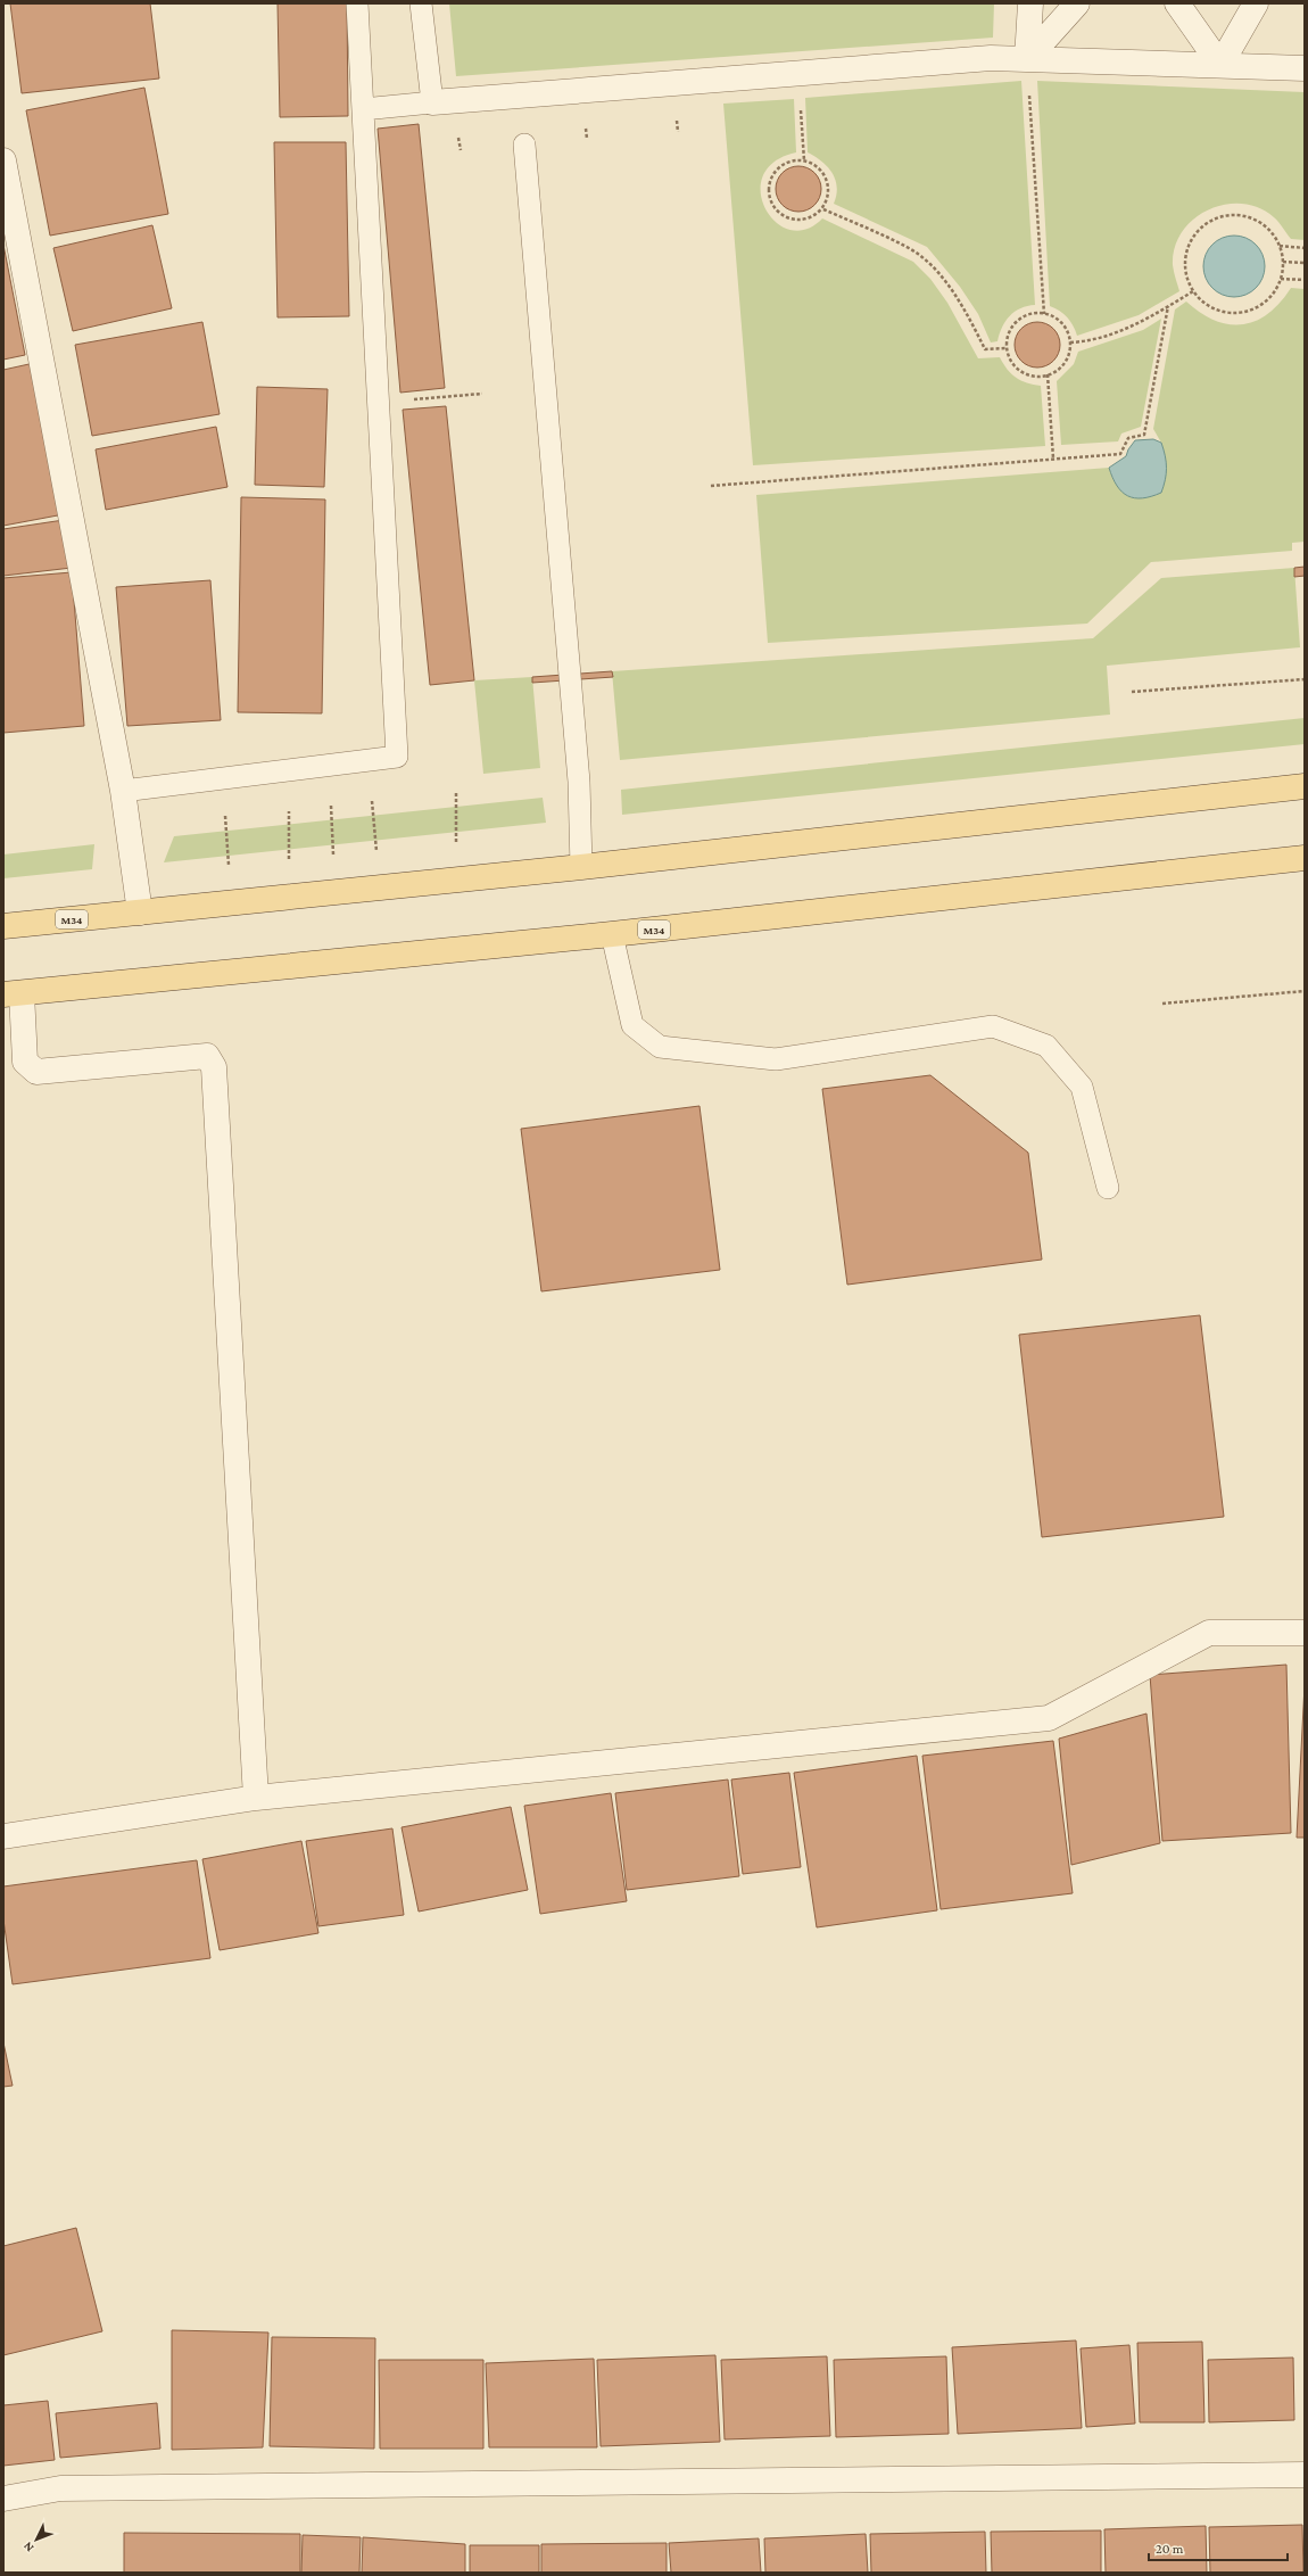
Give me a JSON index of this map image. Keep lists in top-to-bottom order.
{
  "streets": {
    "main road": ["M34"]
  },
  "scale_bar": "20 m",
  "north": "bottom left"
}
